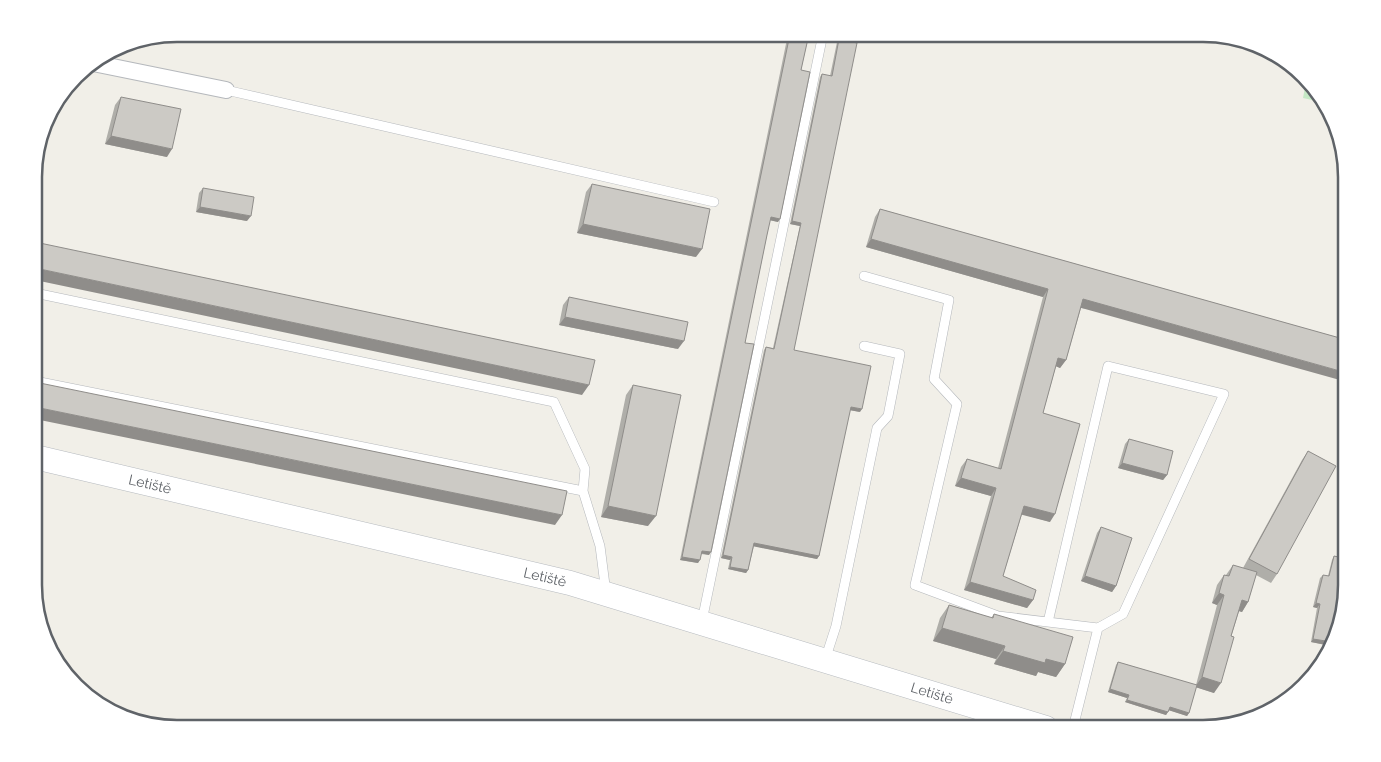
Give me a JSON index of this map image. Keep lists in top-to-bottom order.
{
  "streets": {
    "street": ["Letiště"]
  }
}
